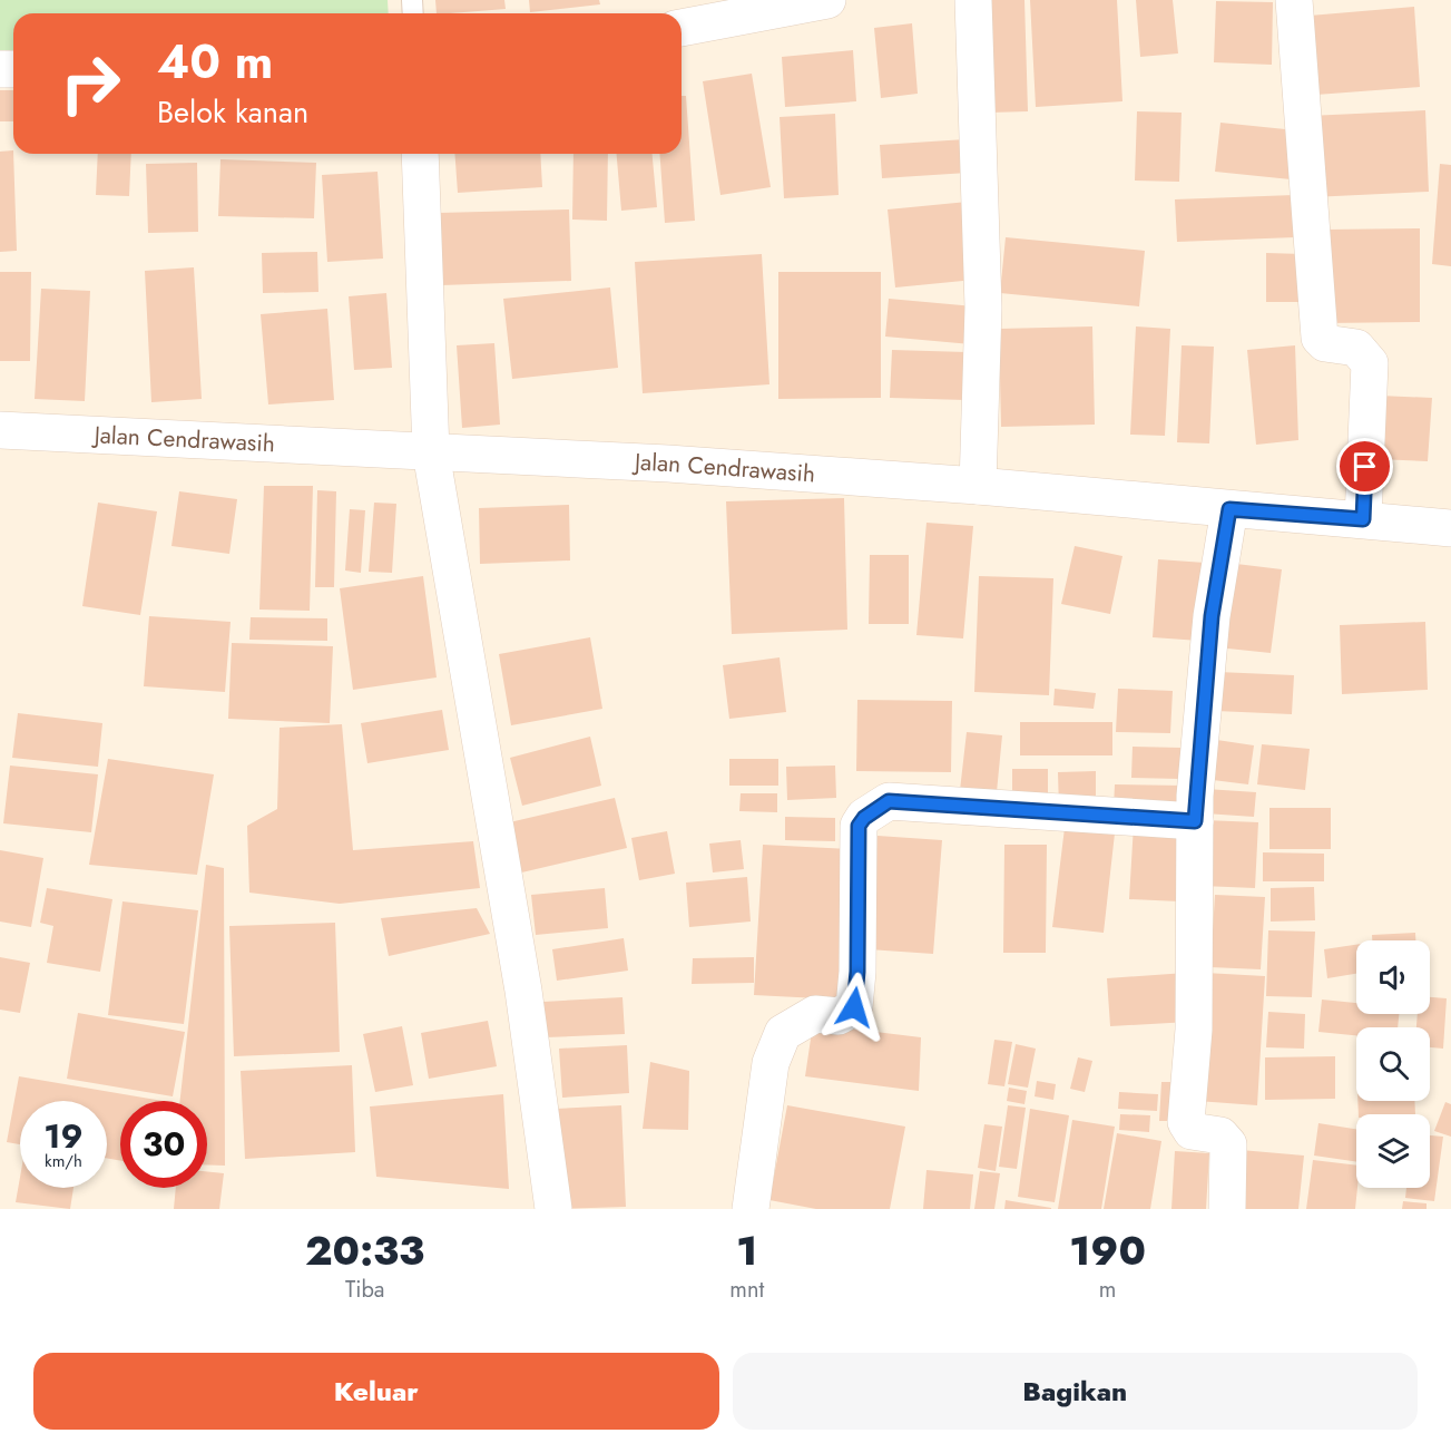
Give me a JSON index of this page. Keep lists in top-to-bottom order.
{
  "streets": {
    "street": ["Jalan Cendrawasih"]
  },
  "page": {
    "turn": ["40 m", "Belok kanan"],
    "speed": "19 km/h",
    "limit": "30",
    "eta": [
      "20:33",
      "Tiba",
      "1",
      "mnt",
      "190",
      "m"
    ],
    "buttons": ["Keluar", "Bagikan"]
  }
}
